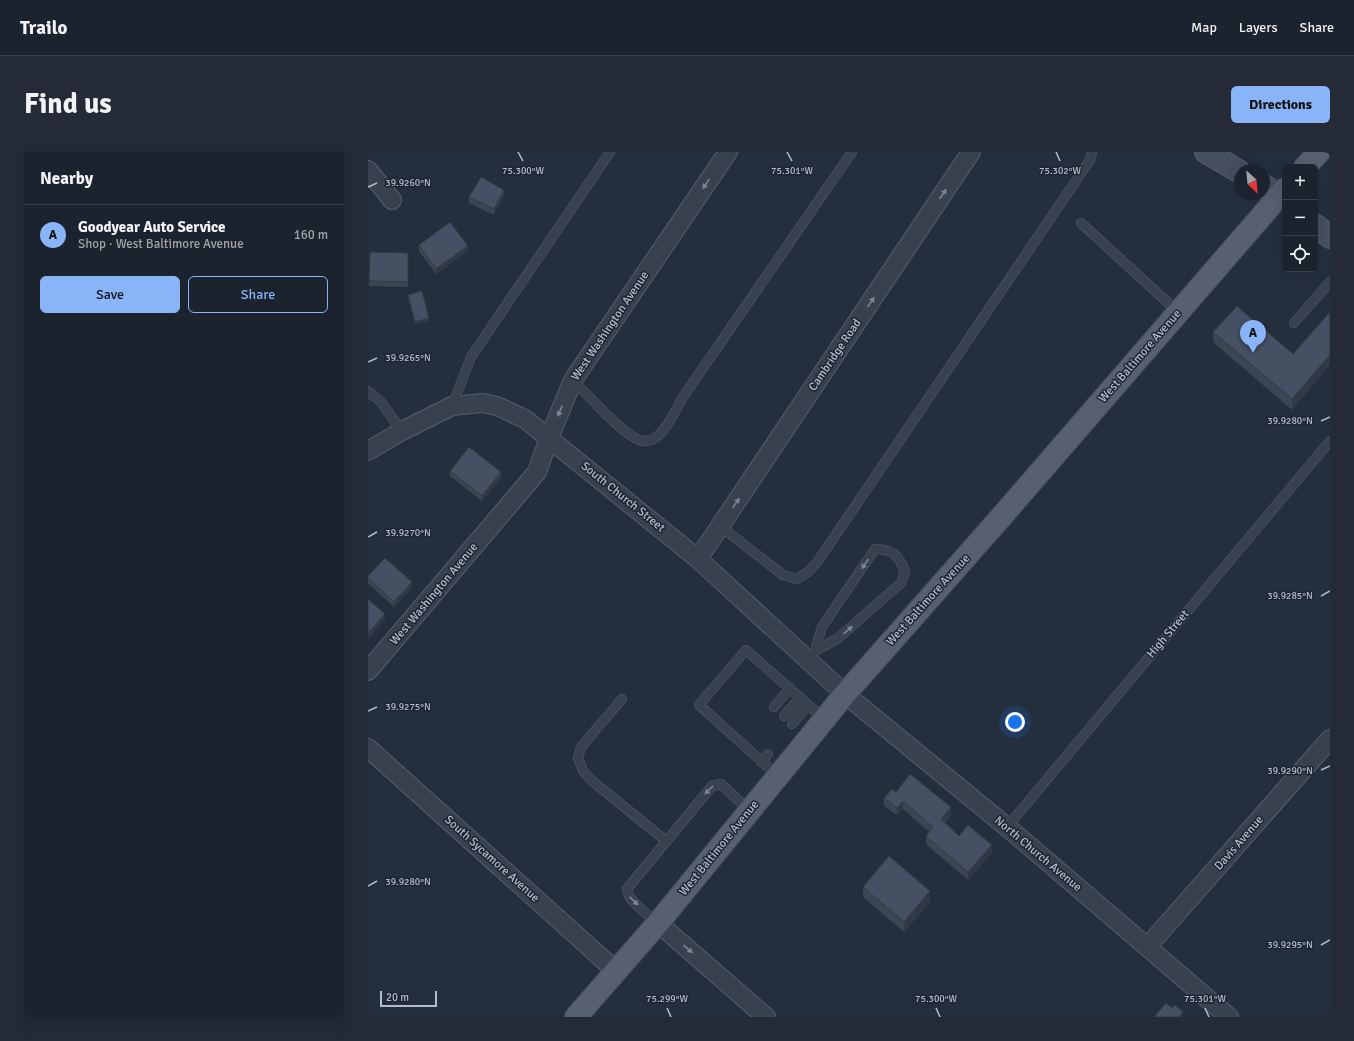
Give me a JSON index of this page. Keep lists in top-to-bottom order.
{
  "streets": {
    "main road": ["West Baltimore Avenue"],
    "street": [
      "West Washington Avenue",
      "Cambridge Road",
      "South Church Street",
      "Davis Avenue",
      "North Church Avenue",
      "South Sycamore Avenue"
    ],
    "lane": ["High Street"]
  },
  "crossings": [
    ["West Washington Avenue", "South Church Street"],
    ["Cambridge Road", "South Church Street"],
    ["West Baltimore Avenue", "South Church Street"],
    ["West Baltimore Avenue", "North Church Avenue"],
    ["West Baltimore Avenue", "South Sycamore Avenue"],
    ["South Church Street", "North Church Avenue"],
    ["High Street", "North Church Avenue"],
    ["Davis Avenue", "North Church Avenue"]
  ],
  "one_way": ["West Washington Avenue", "Cambridge Road"],
  "scale_bar": "20 m",
  "north": "bottom right",
  "page": {
    "header": "Trailo",
    "nav": ["Map", "Layers", "Share"],
    "buttons": [
      "Directions",
      ["Save", "Share"]
    ],
    "title": "Find us",
    "heading": "Nearby",
    "map_buttons": ["+", "−"],
    "list": [
      {
        "mark": "A",
        "name": "Goodyear Auto Service",
        "note": "Shop · West Baltimore Avenue",
        "value": "160 m"
      }
    ],
    "pins": "A",
    "scale": "20 m"
  },
  "coordinates": [
    "75.300°W",
    "75.301°W",
    "75.302°W",
    "39.9260°N",
    "39.9265°N",
    "39.9280°N",
    "39.9270°N",
    "39.9285°N",
    "39.9275°N",
    "39.9290°N",
    "39.9295°N",
    "75.299°W"
  ]
}
